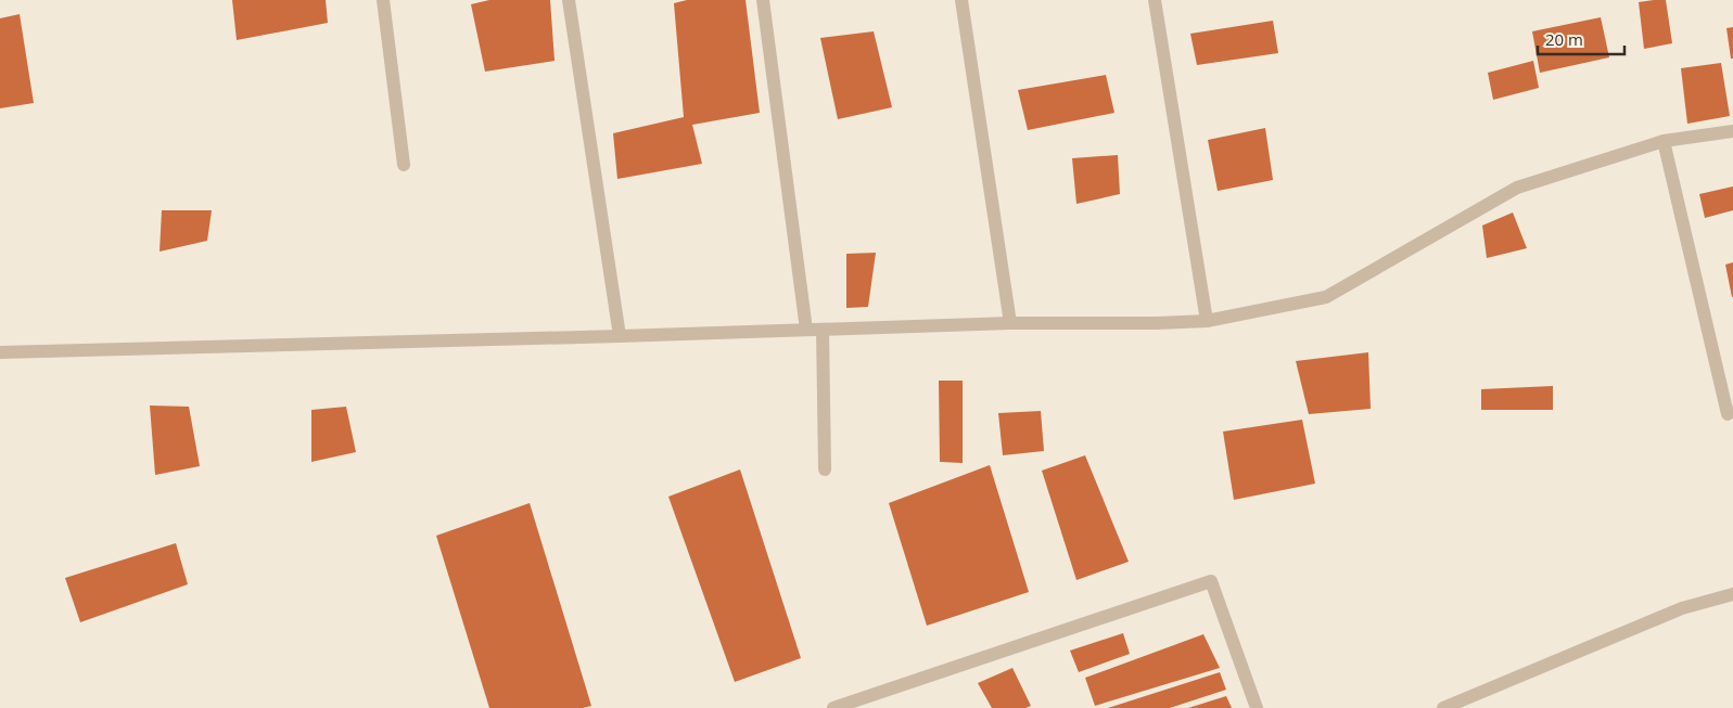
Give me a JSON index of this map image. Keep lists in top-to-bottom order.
{
  "scale_bar": "20 m"
}
